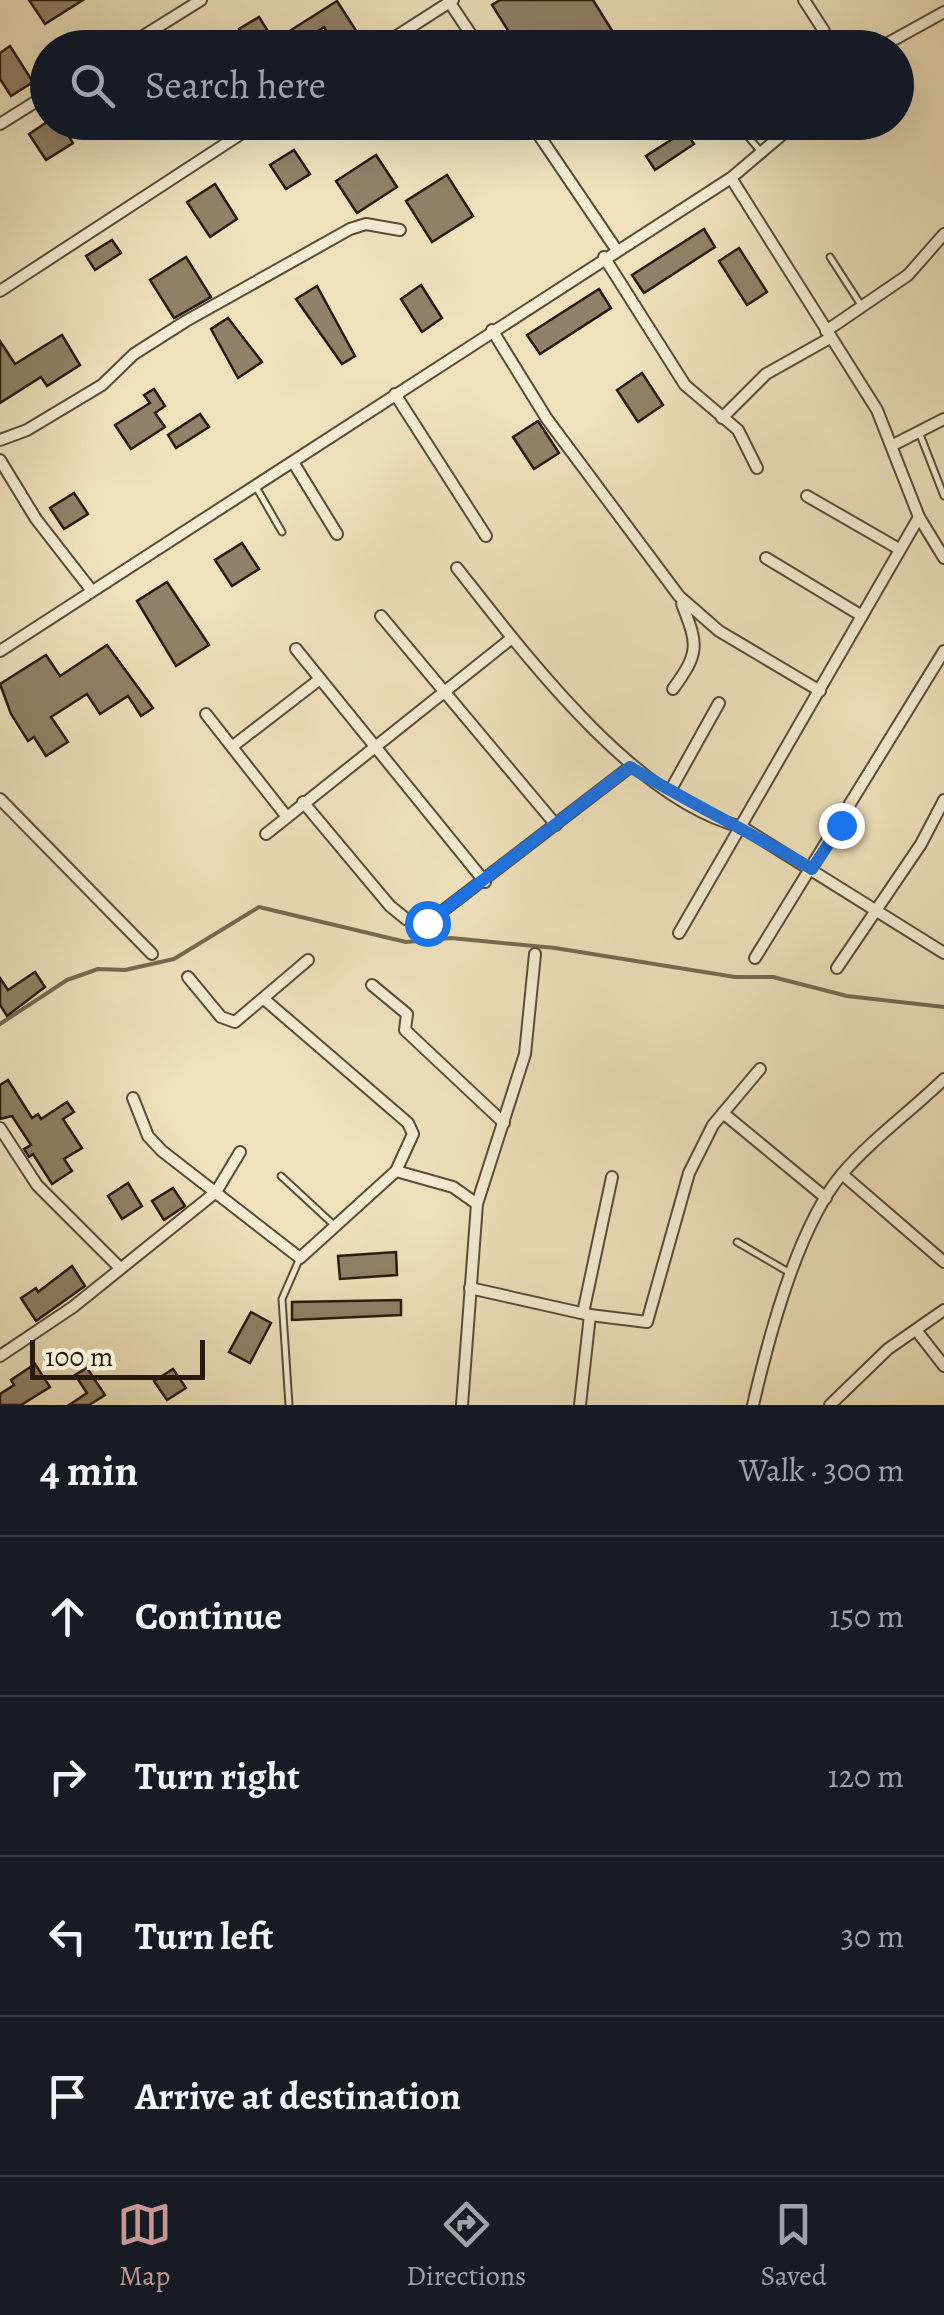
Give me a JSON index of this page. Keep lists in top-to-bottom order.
{
  "scale_bar": "100 m",
  "page": {
    "search": "Search here",
    "scale": "100 m",
    "heading": ["4 min", "Walk · 300 m"],
    "list": [
      ["Continue", "150 m"],
      ["Turn right", "120 m"],
      ["Turn left", "30 m"],
      "Arrive at destination"
    ],
    "nav": ["Map", "Directions", "Saved"]
  }
}
